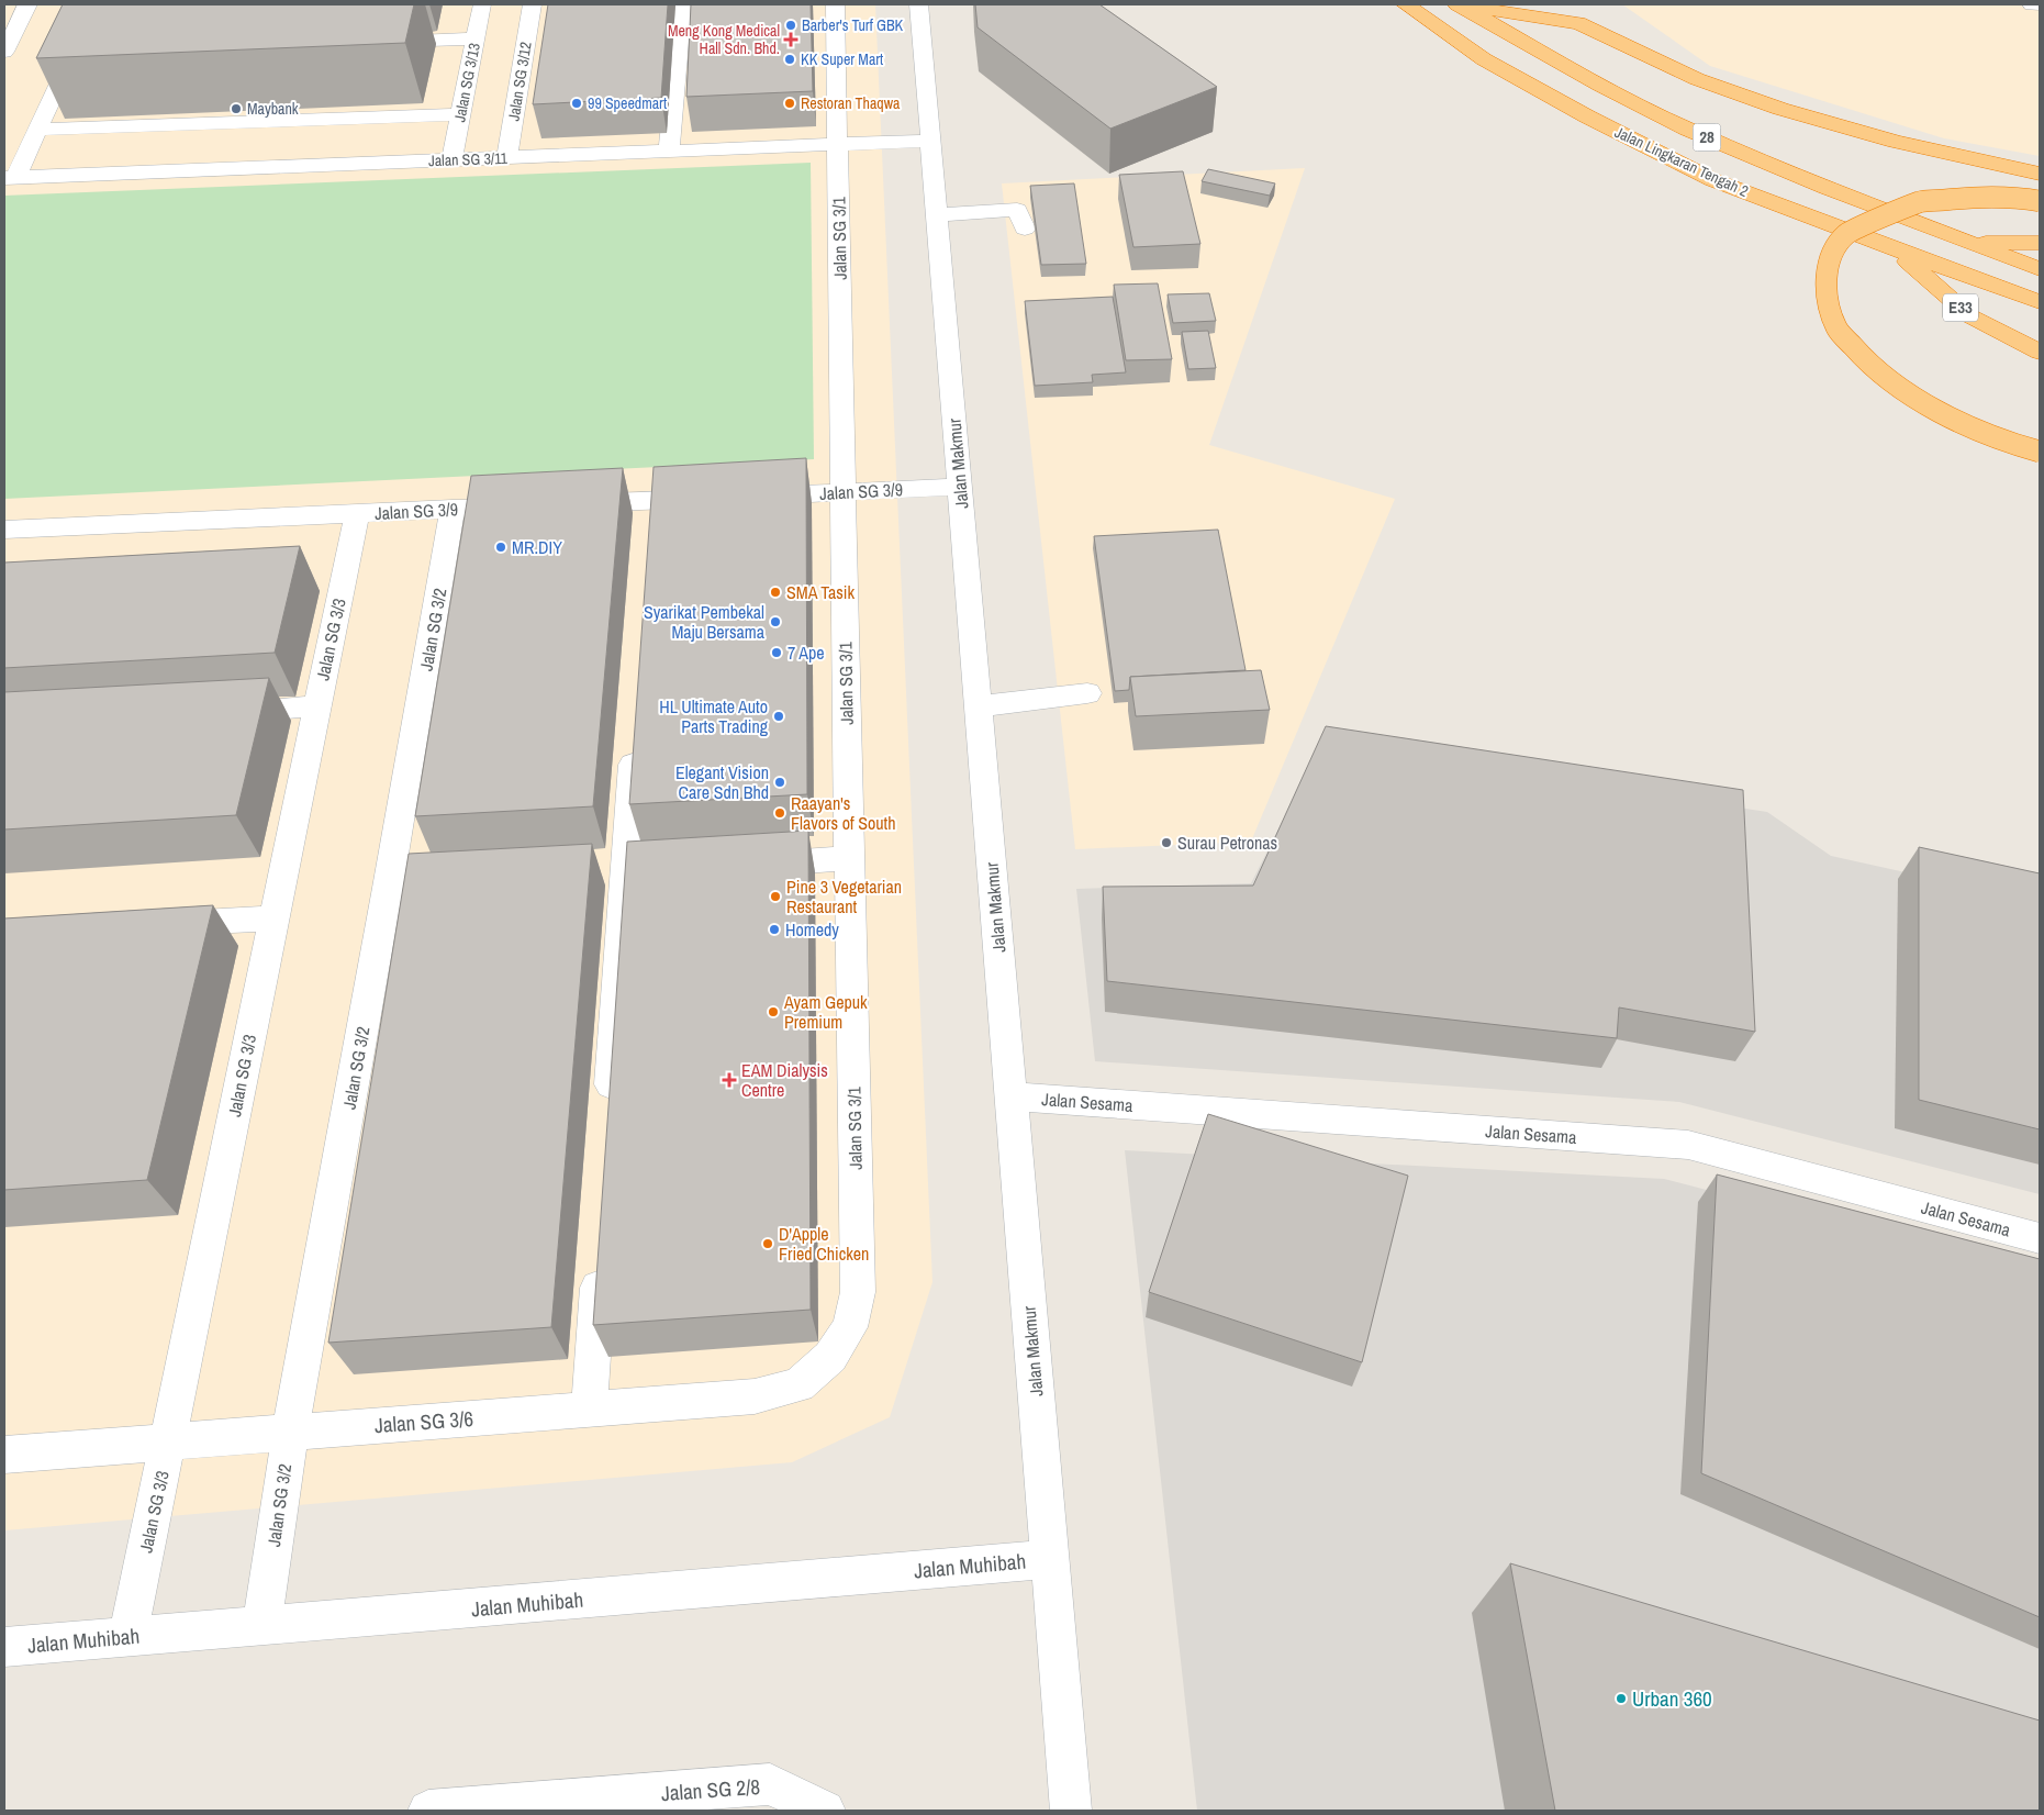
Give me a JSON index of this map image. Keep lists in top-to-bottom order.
{
  "streets": {
    "highway": ["28", "Jalan Lingkaran Tengah 2", "E33"],
    "street": [
      "Jalan SG 3/12",
      "Jalan SG 3/13",
      "Jalan SG 3/11",
      "Jalan SG 3/1",
      "Jalan Makmur",
      "Jalan SG 3/9",
      "Jalan SG 3/2",
      "Jalan SG 3/3",
      "Jalan Sesama",
      "Jalan SG 3/6",
      "Jalan Muhibah",
      "Jalan SG 2/8"
    ]
  },
  "crossings": [
    ["Jalan SG 3/12", "Jalan SG 3/11"],
    ["Jalan SG 3/13", "Jalan SG 3/11"],
    ["Jalan SG 3/11", "Jalan SG 3/1"],
    ["Jalan SG 3/11", "Jalan Makmur"],
    ["Jalan Lingkaran Tengah 2", "E33"],
    ["Jalan SG 3/1", "Jalan SG 3/9"],
    ["Jalan SG 3/1", "Jalan SG 3/6"],
    ["Jalan Makmur", "Jalan SG 3/9"],
    ["Jalan Makmur", "Jalan Sesama"],
    ["Jalan Makmur", "Jalan Muhibah"],
    ["Jalan SG 3/9", "Jalan SG 3/2"],
    ["Jalan SG 3/9", "Jalan SG 3/3"],
    ["Jalan SG 3/2", "Jalan SG 3/6"],
    ["Jalan SG 3/2", "Jalan Muhibah"],
    ["Jalan SG 3/3", "Jalan SG 3/6"],
    ["Jalan SG 3/3", "Jalan Muhibah"]
  ],
  "places": {
    "other": [
      "Barber's Turf GBK",
      "KK Super Mart",
      "99 Speedmart",
      "Restoran Thaqwa",
      "Maybank",
      "MR.DIY",
      "SMA Tasik",
      "Syarikat Pembekal Maju Bersama",
      "7 Ape",
      "HL Ultimate Auto Parts Trading",
      "Elegant Vision Care Sdn Bhd",
      "Raayan's Flavors of South",
      "Surau Petronas",
      "Pine 3 Vegetarian Restaurant",
      "Homedy",
      "Ayam Gepuk Premium",
      "D'Apple Fried Chicken",
      "Urban 360"
    ],
    "health": ["Meng Kong Medical Hall Sdn. Bhd.", "EAM Dialysis Centre"]
  }
}
